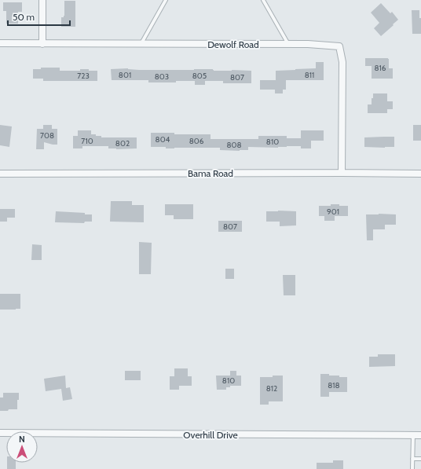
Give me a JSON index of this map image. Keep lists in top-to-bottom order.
{
  "streets": {
    "street": ["Dewolf Road", "Bama Road", "Overhill Drive"]
  },
  "crossings": [
    ["Dewolf Road", "Bama Road"]
  ],
  "house_numbers": [
    "816",
    "801",
    "811",
    "723",
    "805",
    "803",
    "807",
    "708",
    "804",
    "710",
    "806",
    "810",
    "802",
    "808",
    "901",
    "807",
    "810",
    "818",
    "812"
  ],
  "scale_bar": "50 m",
  "north": "top"
}
